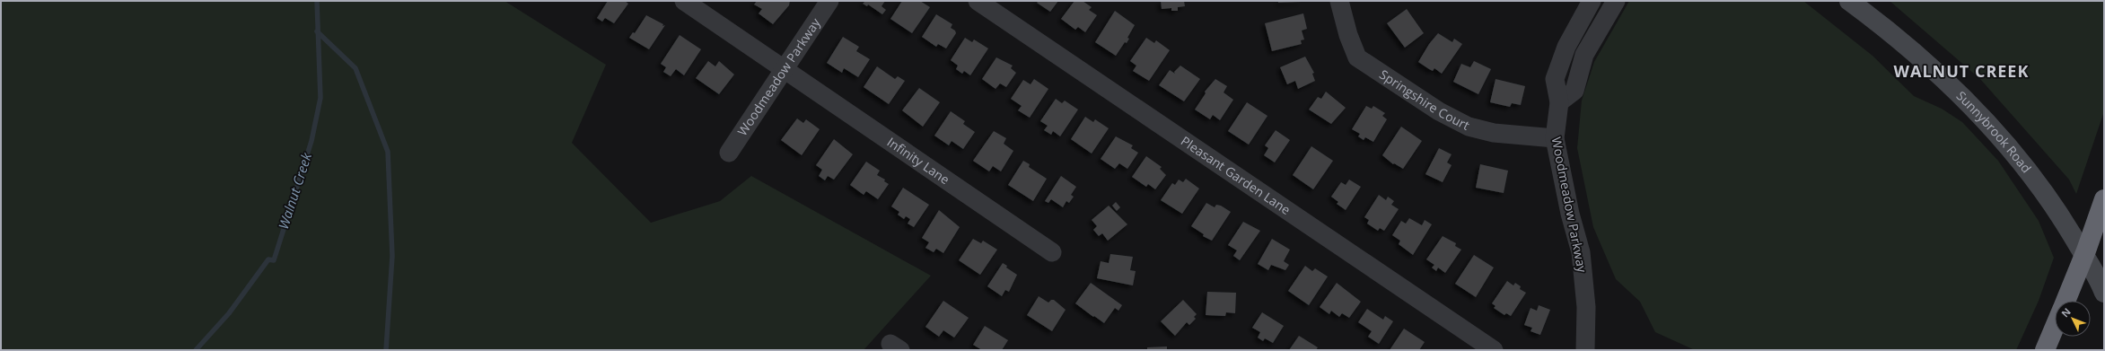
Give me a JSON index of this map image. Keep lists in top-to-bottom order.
{
  "streets": {
    "main road": ["Sunnybrook Road"],
    "street": [
      "Woodmeadow Parkway",
      "Springshire Court",
      "Infinity Lane",
      "Pleasant Garden Lane"
    ]
  },
  "crossings": [
    ["Woodmeadow Parkway", "Springshire Court"],
    ["Woodmeadow Parkway", "Infinity Lane"]
  ],
  "districts": ["WALNUT CREEK"],
  "water": ["Walnut Creek"],
  "north": "top left"
}
